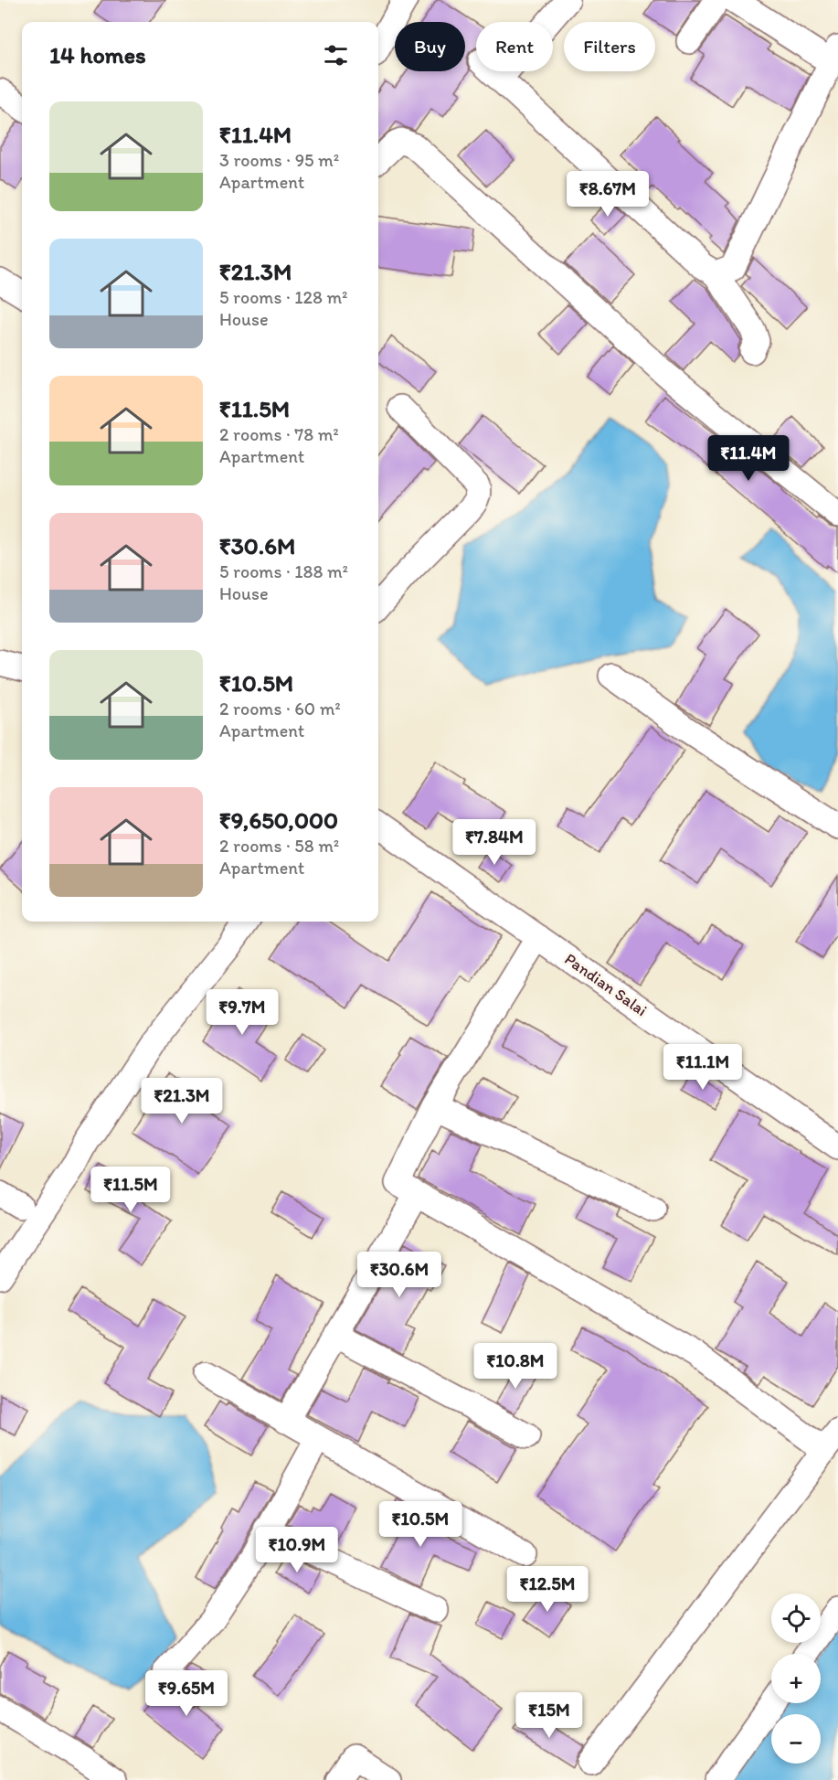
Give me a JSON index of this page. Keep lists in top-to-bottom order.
{
  "streets": {
    "street": ["Pandian Salai"]
  },
  "page": {
    "chip": ["Buy", "Rent", "Filters"],
    "heading": "14 homes",
    "list": [
      {
        "name": "₹11.4M",
        "note": "3 rooms · 95 m² · Apartment"
      },
      {
        "name": "₹21.3M",
        "note": "5 rooms · 128 m² · House"
      },
      {
        "name": "₹11.5M",
        "note": "2 rooms · 78 m² · Apartment"
      },
      {
        "name": "₹30.6M",
        "note": "5 rooms · 188 m² · House"
      },
      {
        "name": "₹10.5M",
        "note": "2 rooms · 60 m² · Apartment"
      },
      {
        "name": "₹9,650,000",
        "note": "2 rooms · 58 m² · Apartment"
      }
    ],
    "price": [
      "₹8.67M",
      "₹11.4M",
      "₹7.84M",
      "₹9.7M",
      "₹11.1M",
      "₹21.3M",
      "₹11.5M",
      "₹30.6M",
      "₹10.8M",
      "₹10.5M",
      "₹10.9M",
      "₹12.5M",
      "₹9.65M",
      "₹15M"
    ],
    "map_buttons": ["+", "−"]
  }
}
